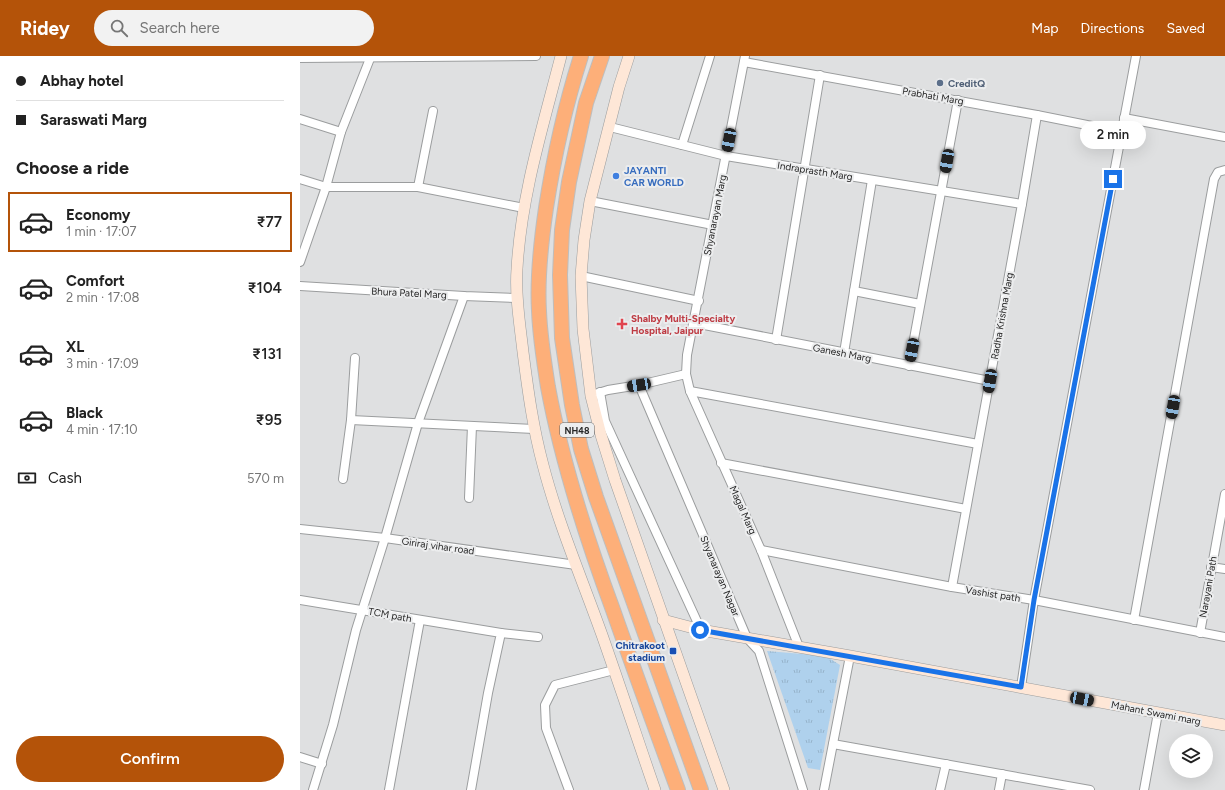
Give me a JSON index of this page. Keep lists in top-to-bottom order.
{
  "streets": {
    "highway": ["NH48"],
    "street": [
      "Prabhati Marg",
      "Indraprasth Marg",
      "Shyanarayan Marg",
      "Bhura Patel Marg",
      "Radha Krishna Marg",
      "Ganesh Marg",
      "Magal Marg",
      "Giriraj vihar road",
      "Shyanarayan Nagar",
      "Narayani Path",
      "Vashist path",
      "TCM path",
      "Mahant Swami marg"
    ]
  },
  "crossings": [
    ["Prabhati Marg", "Shyanarayan Marg"],
    ["Prabhati Marg", "Radha Krishna Marg"],
    ["Indraprasth Marg", "Shyanarayan Marg"],
    ["Indraprasth Marg", "Radha Krishna Marg"],
    ["Shyanarayan Marg", "Ganesh Marg"],
    ["Shyanarayan Marg", "Magal Marg"],
    ["Radha Krishna Marg", "Ganesh Marg"],
    ["Radha Krishna Marg", "Vashist path"],
    ["Magal Marg", "Vashist path"],
    ["Magal Marg", "Mahant Swami marg"],
    ["Shyanarayan Nagar", "Mahant Swami marg"],
    ["Narayani Path", "Vashist path"]
  ],
  "places": {
    "other": ["CreditQ", "JAYANTI CAR WORLD"],
    "health": ["Shalby Multi-Specialty Hospital, Jaipur"],
    "transit": ["Chitrakoot stadium"]
  },
  "page": {
    "header": "Ridey",
    "search": "Search here",
    "nav": ["Map", "Directions", "Saved"],
    "banner": ["Abhay hotel", "Saraswati Marg"],
    "bubble": "2 min",
    "heading": "Choose a ride",
    "list": [
      {
        "name": "Economy",
        "note": "1 min · 17:07",
        "value": "₹77"
      },
      {
        "name": "Comfort",
        "note": "2 min · 17:08",
        "value": "₹104"
      },
      {
        "name": "XL",
        "note": "3 min · 17:09",
        "value": "₹131"
      },
      {
        "name": "Black",
        "note": "4 min · 17:10",
        "value": "₹95"
      }
    ],
    "pay": ["Cash", "570 m"],
    "buttons": "Confirm"
  }
}
